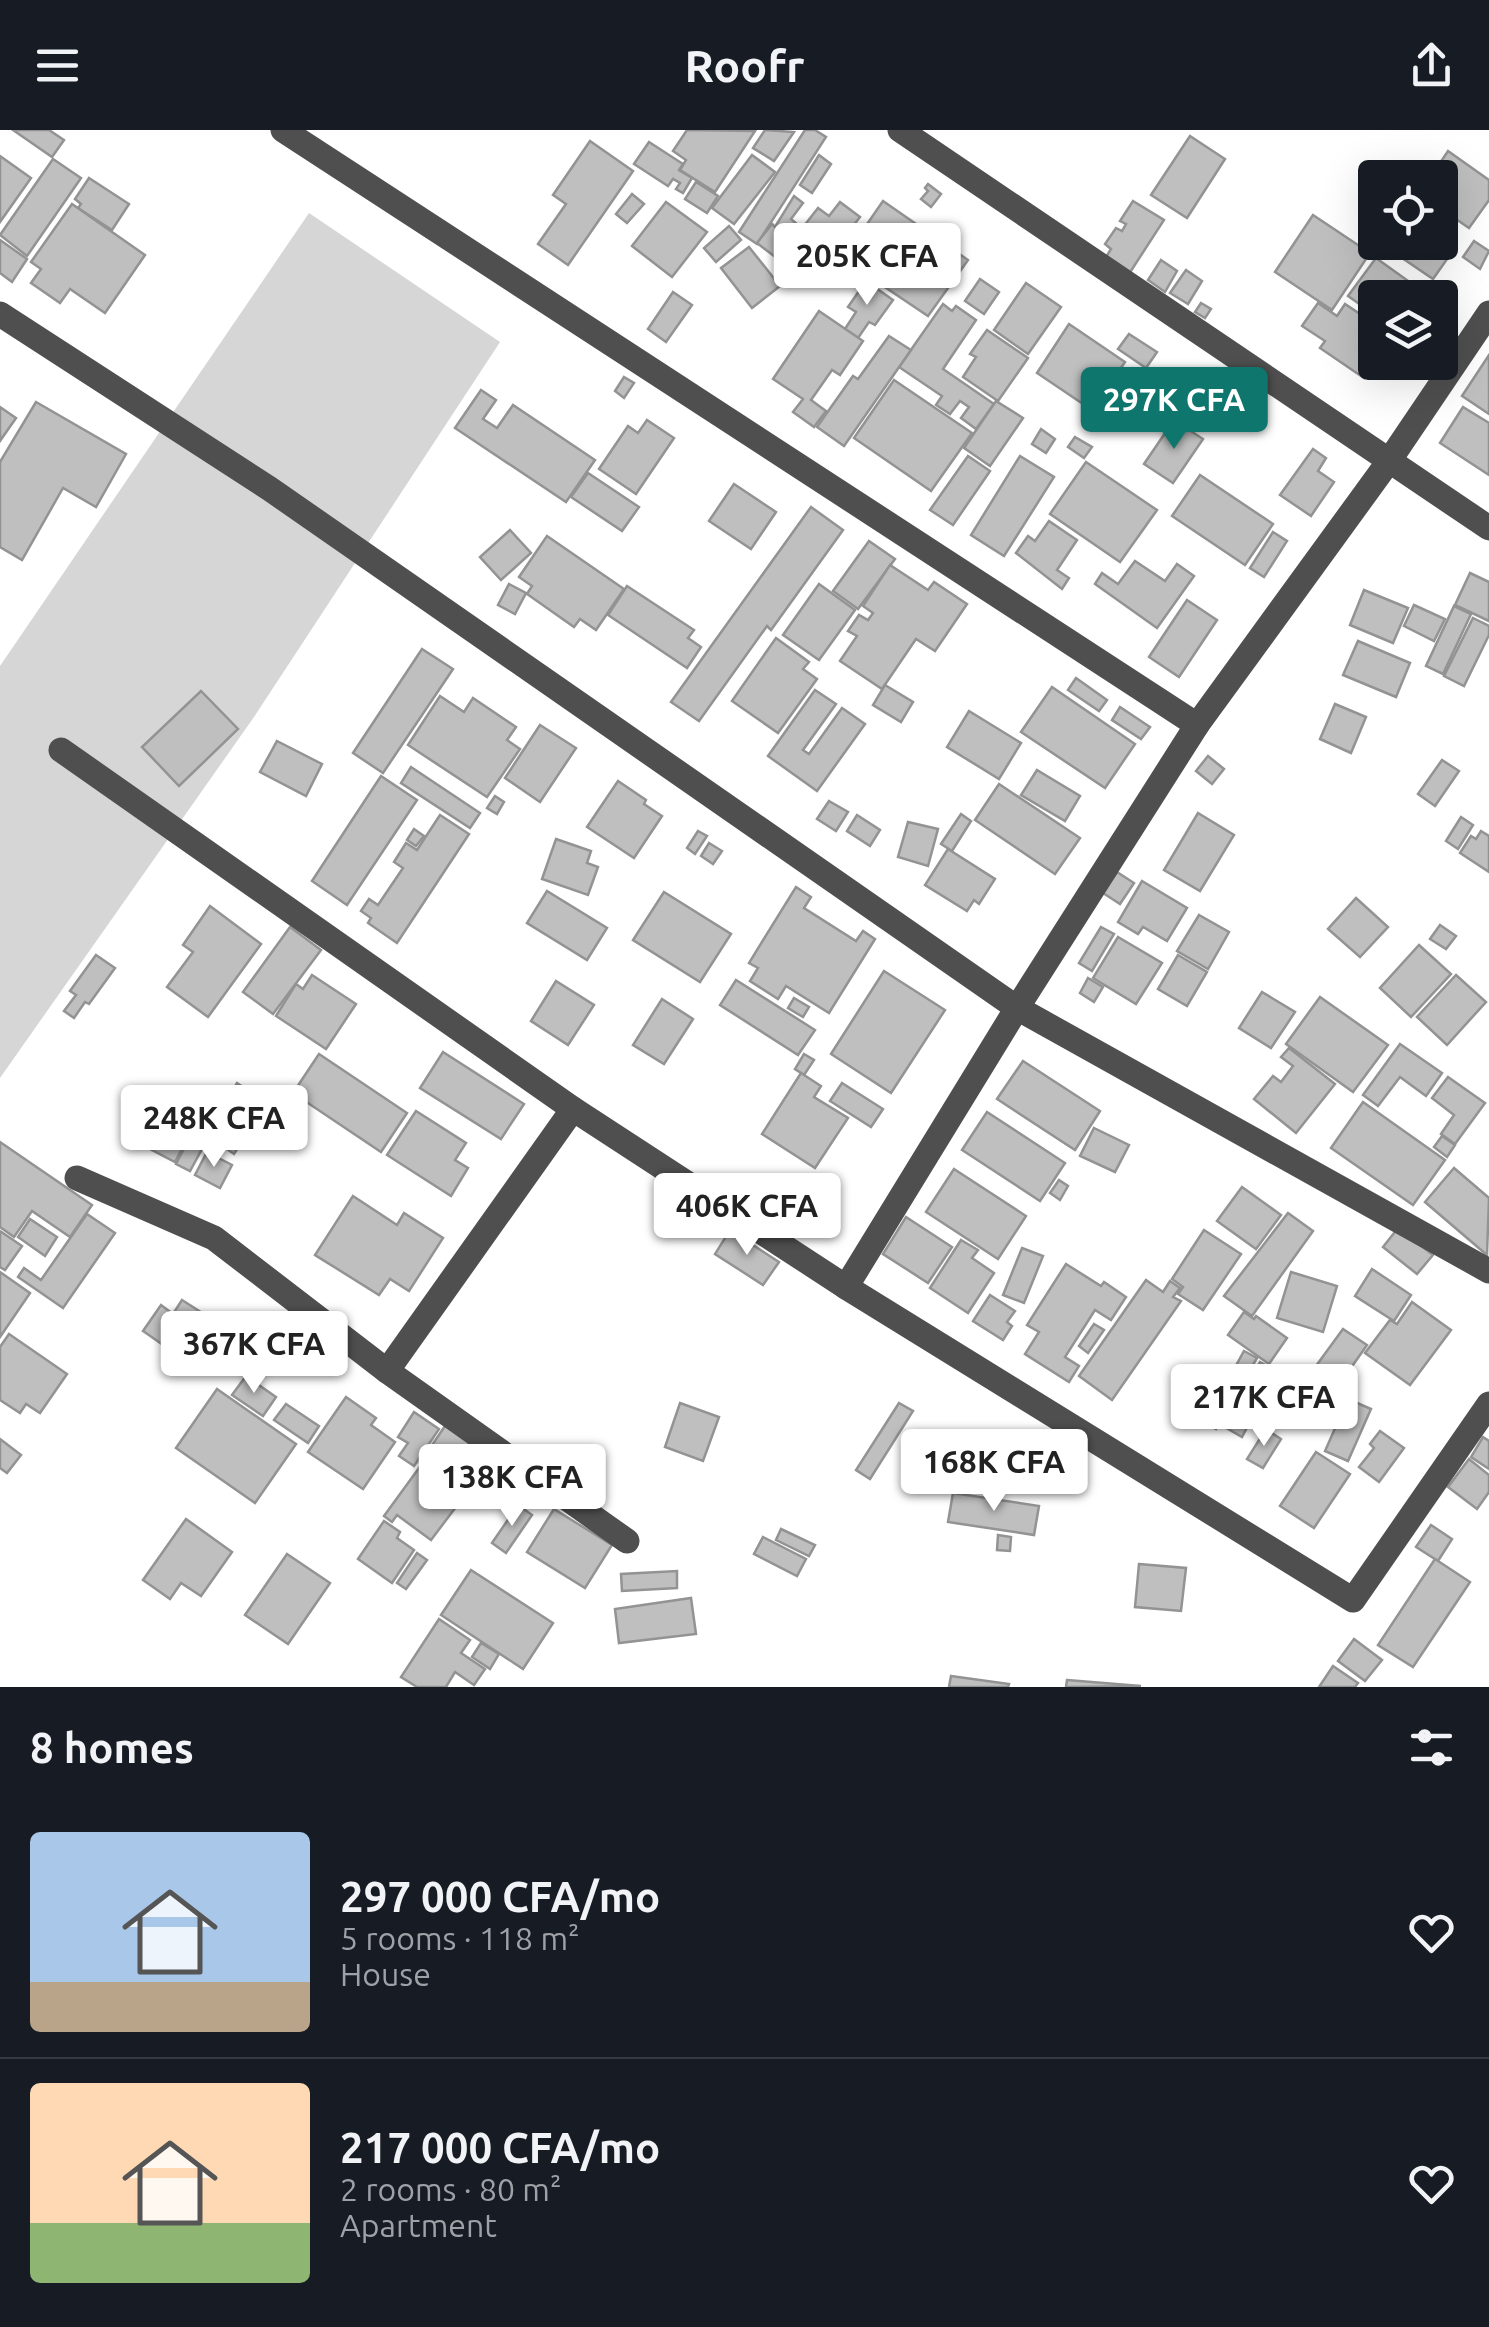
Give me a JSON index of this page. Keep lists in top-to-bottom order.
{
  "page": {
    "header": "Roofr",
    "price": [
      "205K CFA",
      "297K CFA",
      "248K CFA",
      "406K CFA",
      "367K CFA",
      "217K CFA",
      "168K CFA",
      "138K CFA"
    ],
    "heading": "8 homes",
    "list": [
      {
        "name": "297 000 CFA/mo",
        "note": "5 rooms · 118 m² · House"
      },
      {
        "name": "217 000 CFA/mo",
        "note": "2 rooms · 80 m² · Apartment"
      }
    ]
  }
}
